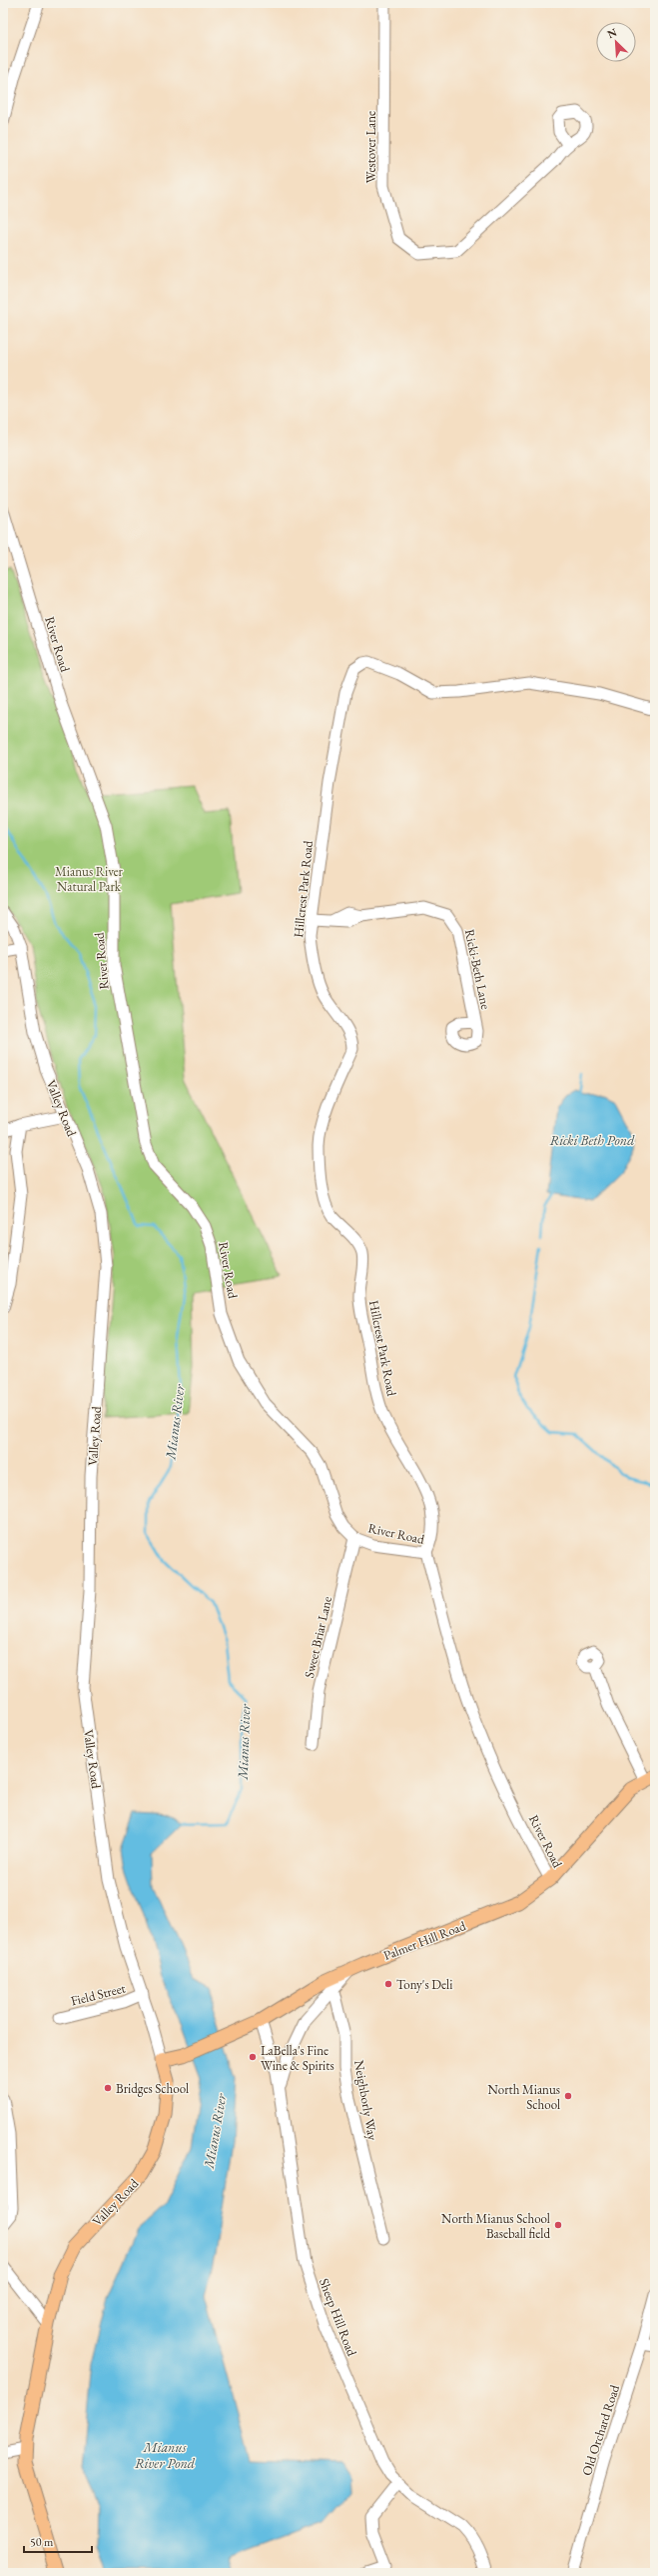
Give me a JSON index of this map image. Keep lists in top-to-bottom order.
{
  "streets": {
    "main road": ["Valley Road", "Palmer Hill Road"],
    "street": [
      "Westover Lane",
      "River Road",
      "Hillcrest Park Road",
      "Ricki-Beth Lane",
      "Sweet Briar Lane",
      "Field Street",
      "Neighborly Way",
      "Sheep Hill Road",
      "Old Orchard Road"
    ]
  },
  "crossings": [
    ["River Road", "Hillcrest Park Road"],
    ["River Road", "Sweet Briar Lane"],
    ["River Road", "Palmer Hill Road"],
    ["Hillcrest Park Road", "Ricki-Beth Lane"],
    ["Valley Road", "Palmer Hill Road"],
    ["Valley Road", "Field Street"],
    ["Palmer Hill Road", "Sheep Hill Road"]
  ],
  "water": ["Ricki Beth Pond", "Mianus River", "Mianus River Pond"],
  "parks": ["Mianus River Natural Park"],
  "places": [
    "Tony's Deli",
    "LaBella's Fine Wine & Spirits",
    "Bridges School",
    "North Mianus School",
    "North Mianus School Baseball field"
  ],
  "scale_bar": "50 m",
  "north": "top left"
}
